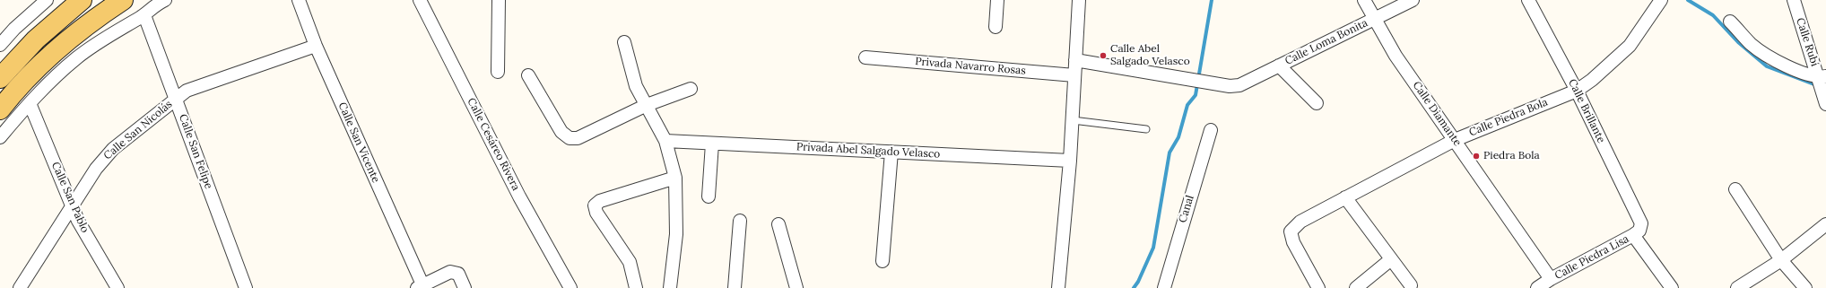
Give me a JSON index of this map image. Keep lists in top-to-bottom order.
{
  "streets": {
    "street": [
      "Calle Loma Bonita",
      "Calle Rubí",
      "Privada Navarro Rosas",
      "Calle Brillante",
      "Calle Diamante",
      "Calle Piedra Bola",
      "Calle San Nicolás",
      "Calle San Vicente",
      "Calle Cesáreo Rivera",
      "Privada Abel Salgado Velasco",
      "Calle San Felipe",
      "Calle San Pablo",
      "Canal",
      "Calle Piedra Lisa"
    ]
  },
  "crossings": [
    ["Calle Loma Bonita", "Calle Diamante"],
    ["Calle Brillante", "Calle Piedra Bola"],
    ["Calle Brillante", "Calle Piedra Lisa"],
    ["Calle Diamante", "Calle Piedra Bola"],
    ["Calle Diamante", "Calle Piedra Lisa"],
    ["Calle San Nicolás", "Calle San Vicente"],
    ["Calle San Nicolás", "Calle San Felipe"],
    ["Calle San Nicolás", "Calle San Pablo"]
  ],
  "places": ["Calle Abel Salgado Velasco", "Piedra Bola"]
}
